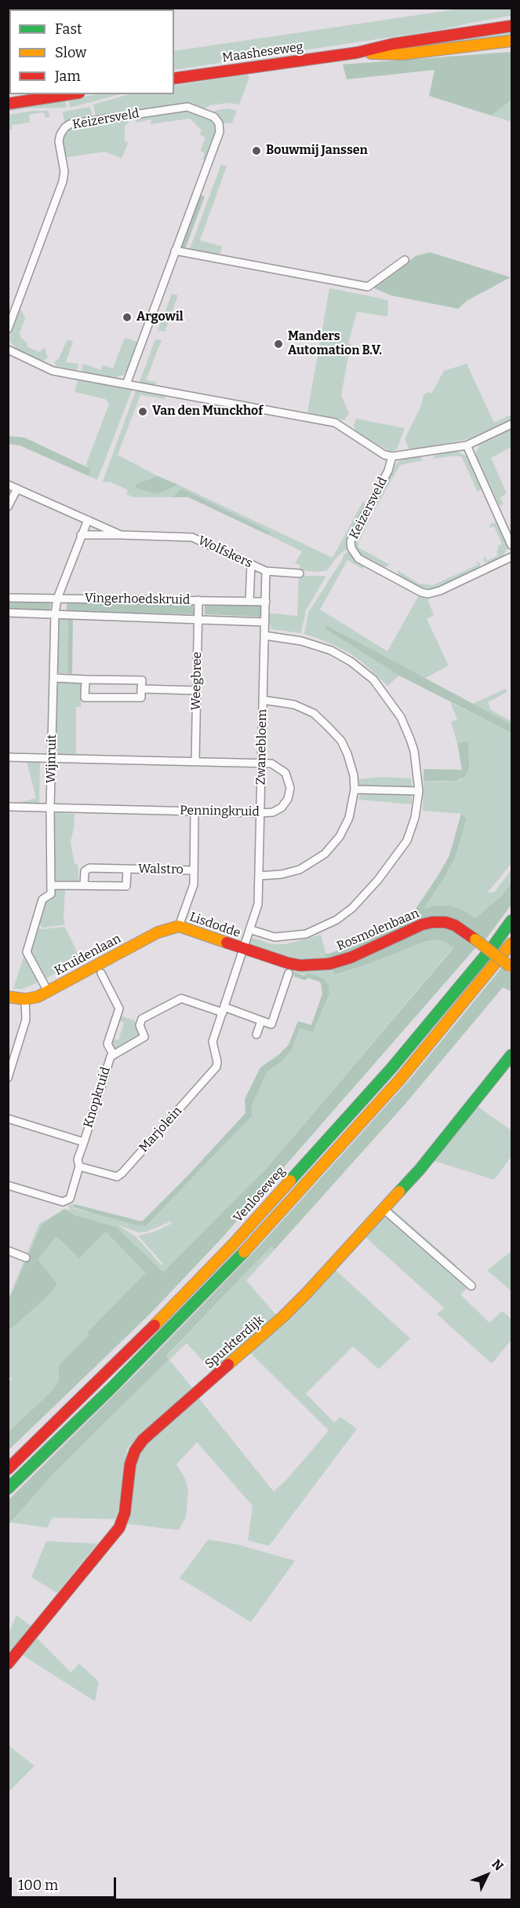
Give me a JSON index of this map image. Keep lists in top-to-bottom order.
{
  "streets": {
    "main road": [
      "Maasheseweg",
      "Lisdodde",
      "Rosmolenbaan",
      "Kruidenlaan",
      "Venloseweg",
      "Spurkterdijk"
    ],
    "street": [
      "Keizersveld",
      "Wolfskers",
      "Vingerhoedskruid",
      "Weegbree",
      "Zwanebloem",
      "Wijnruit",
      "Penningkruid",
      "Walstro",
      "Knopkruid",
      "Marjolein"
    ]
  },
  "crossings": [
    ["Wolfskers", "Zwanebloem"],
    ["Wolfskers", "Wijnruit"],
    ["Vingerhoedskruid", "Weegbree"],
    ["Vingerhoedskruid", "Zwanebloem"],
    ["Vingerhoedskruid", "Wijnruit"],
    ["Weegbree", "Penningkruid"],
    ["Zwanebloem", "Penningkruid"],
    ["Zwanebloem", "Lisdodde"],
    ["Zwanebloem", "Rosmolenbaan"],
    ["Zwanebloem", "Marjolein"],
    ["Wijnruit", "Penningkruid"],
    ["Wijnruit", "Walstro"],
    ["Wijnruit", "Kruidenlaan"],
    ["Lisdodde", "Rosmolenbaan"],
    ["Lisdodde", "Kruidenlaan"],
    ["Lisdodde", "Marjolein"],
    ["Rosmolenbaan", "Marjolein"],
    ["Knopkruid", "Marjolein"]
  ],
  "places": [
    "Bouwmij Janssen",
    "Argowil",
    "Manders Automation B.V.",
    "Van den Munckhof"
  ],
  "legend": ["Fast", "Slow", "Jam"],
  "scale_bar": "100 m",
  "north": "top right"
}
